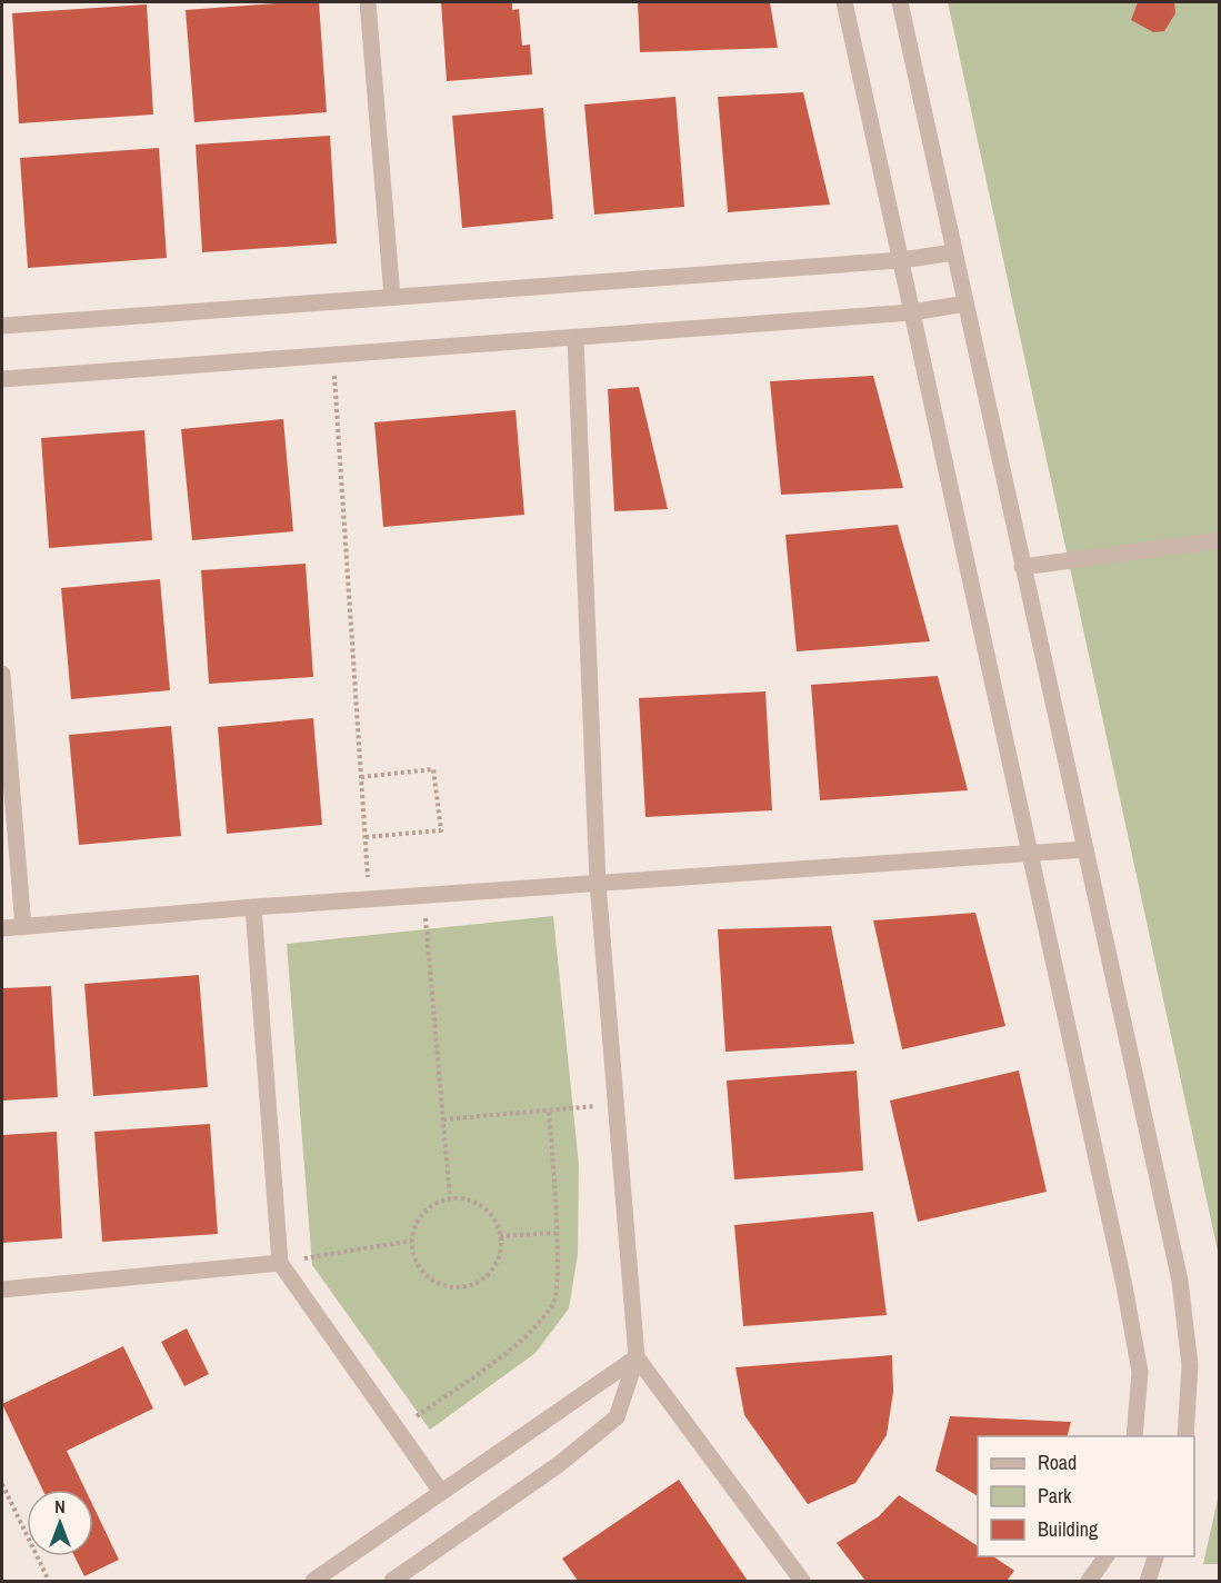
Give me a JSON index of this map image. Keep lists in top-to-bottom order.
{
  "legend": ["Road", "Park", "Building"],
  "north": "top"
}
